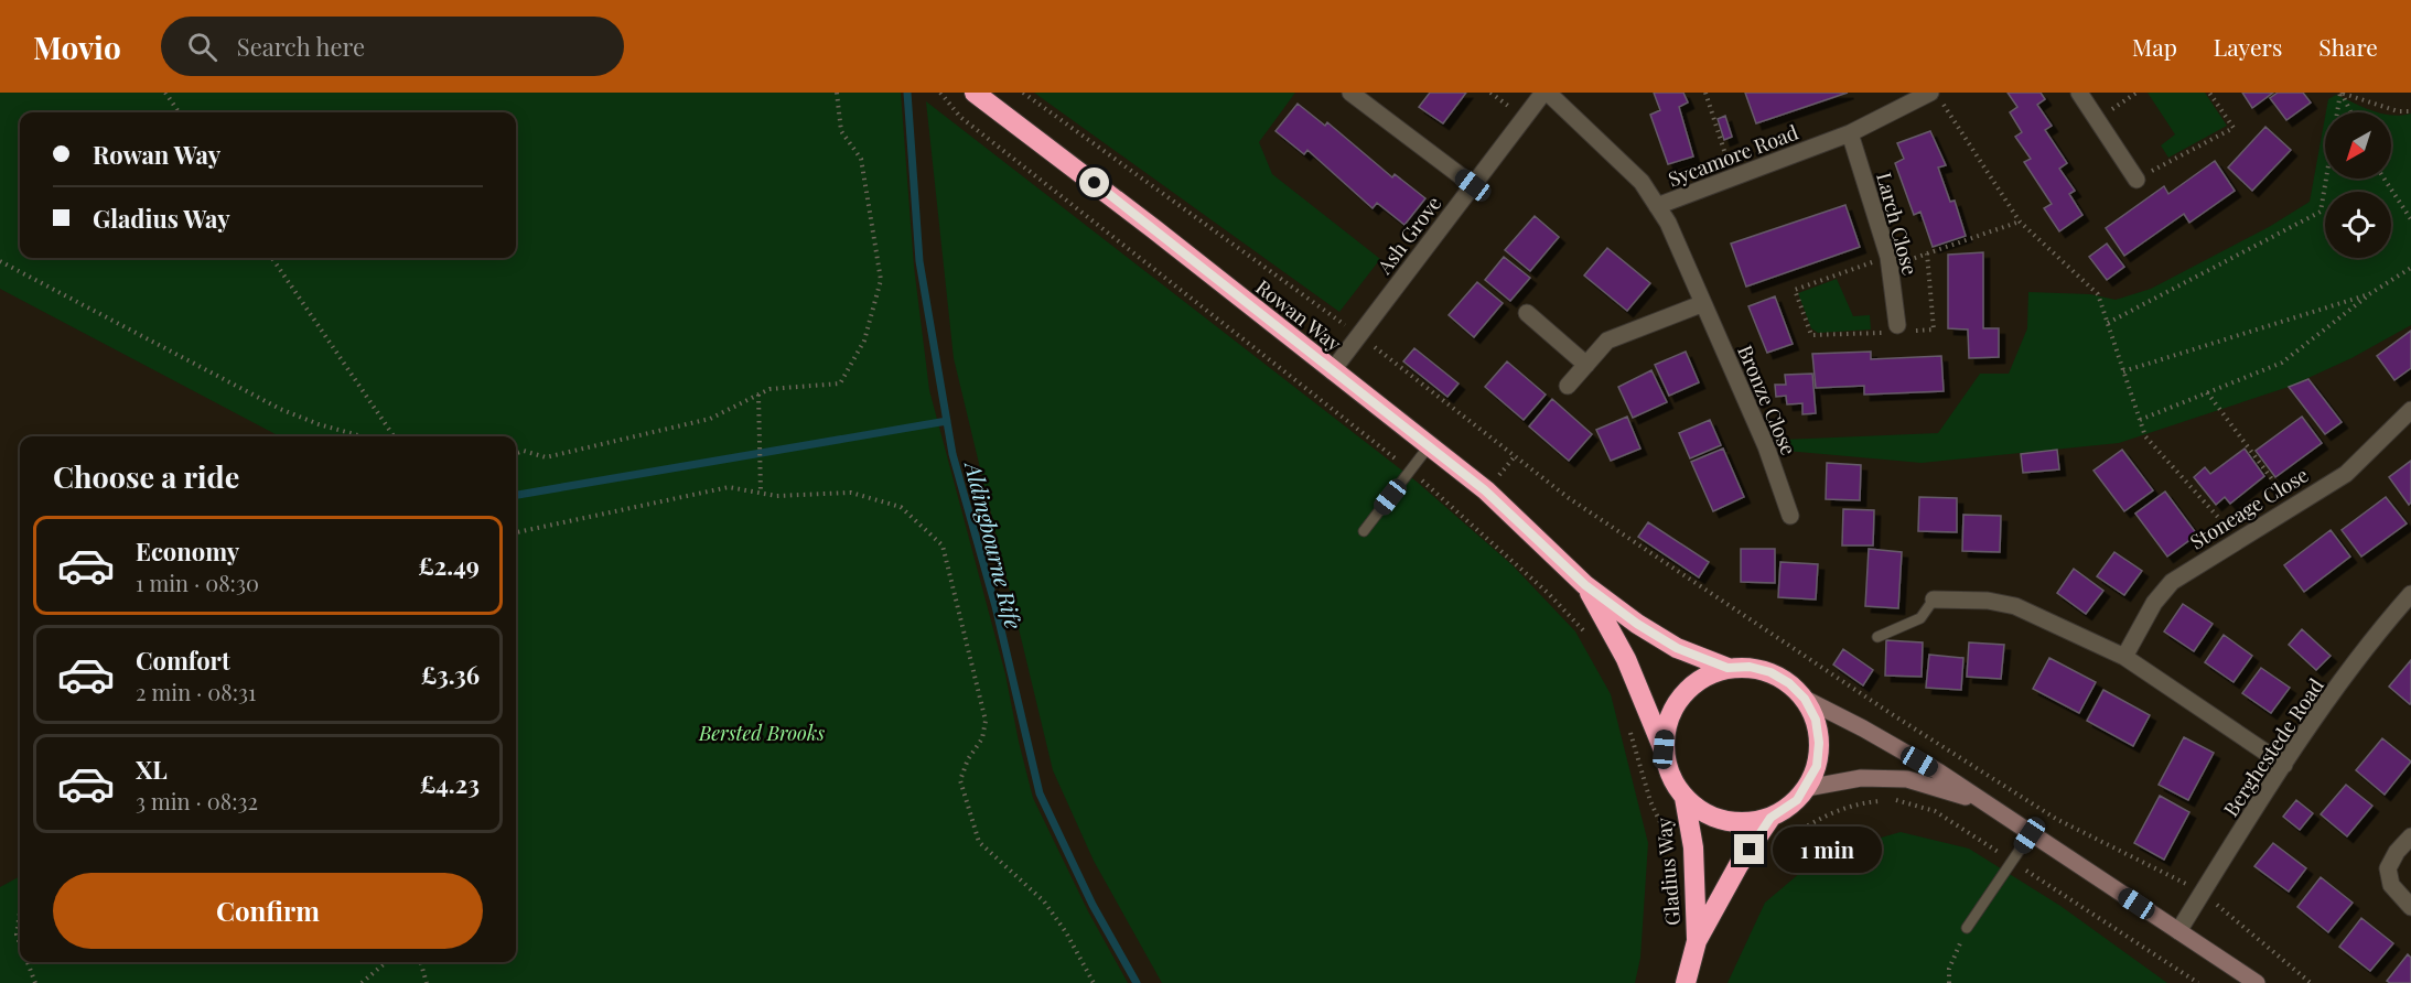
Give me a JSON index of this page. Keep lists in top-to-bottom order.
{
  "streets": {
    "highway": ["Rowan Way", "Gladius Way"],
    "street": [
      "Sycamore Road",
      "Larch Close",
      "Ash Grove",
      "Bronze Close",
      "Stoneage Close",
      "Berghestede Road"
    ]
  },
  "crossings": [
    ["Sycamore Road", "Larch Close"],
    ["Sycamore Road", "Ash Grove"],
    ["Sycamore Road", "Bronze Close"],
    ["Ash Grove", "Rowan Way"],
    ["Rowan Way", "Gladius Way"]
  ],
  "water": ["Aldingbourne Rife"],
  "parks": ["Bersted Brooks"],
  "north": "bottom left",
  "page": {
    "header": "Movio",
    "search": "Search here",
    "nav": ["Map", "Layers", "Share"],
    "banner": ["Rowan Way", "Gladius Way"],
    "heading": "Choose a ride",
    "list": [
      {
        "name": "Economy",
        "note": "1 min · 08:30",
        "value": "£2.49"
      },
      {
        "name": "Comfort",
        "note": "2 min · 08:31",
        "value": "£3.36"
      },
      {
        "name": "XL",
        "note": "3 min · 08:32",
        "value": "£4.23"
      }
    ],
    "bubble": "1 min",
    "buttons": "Confirm"
  }
}
